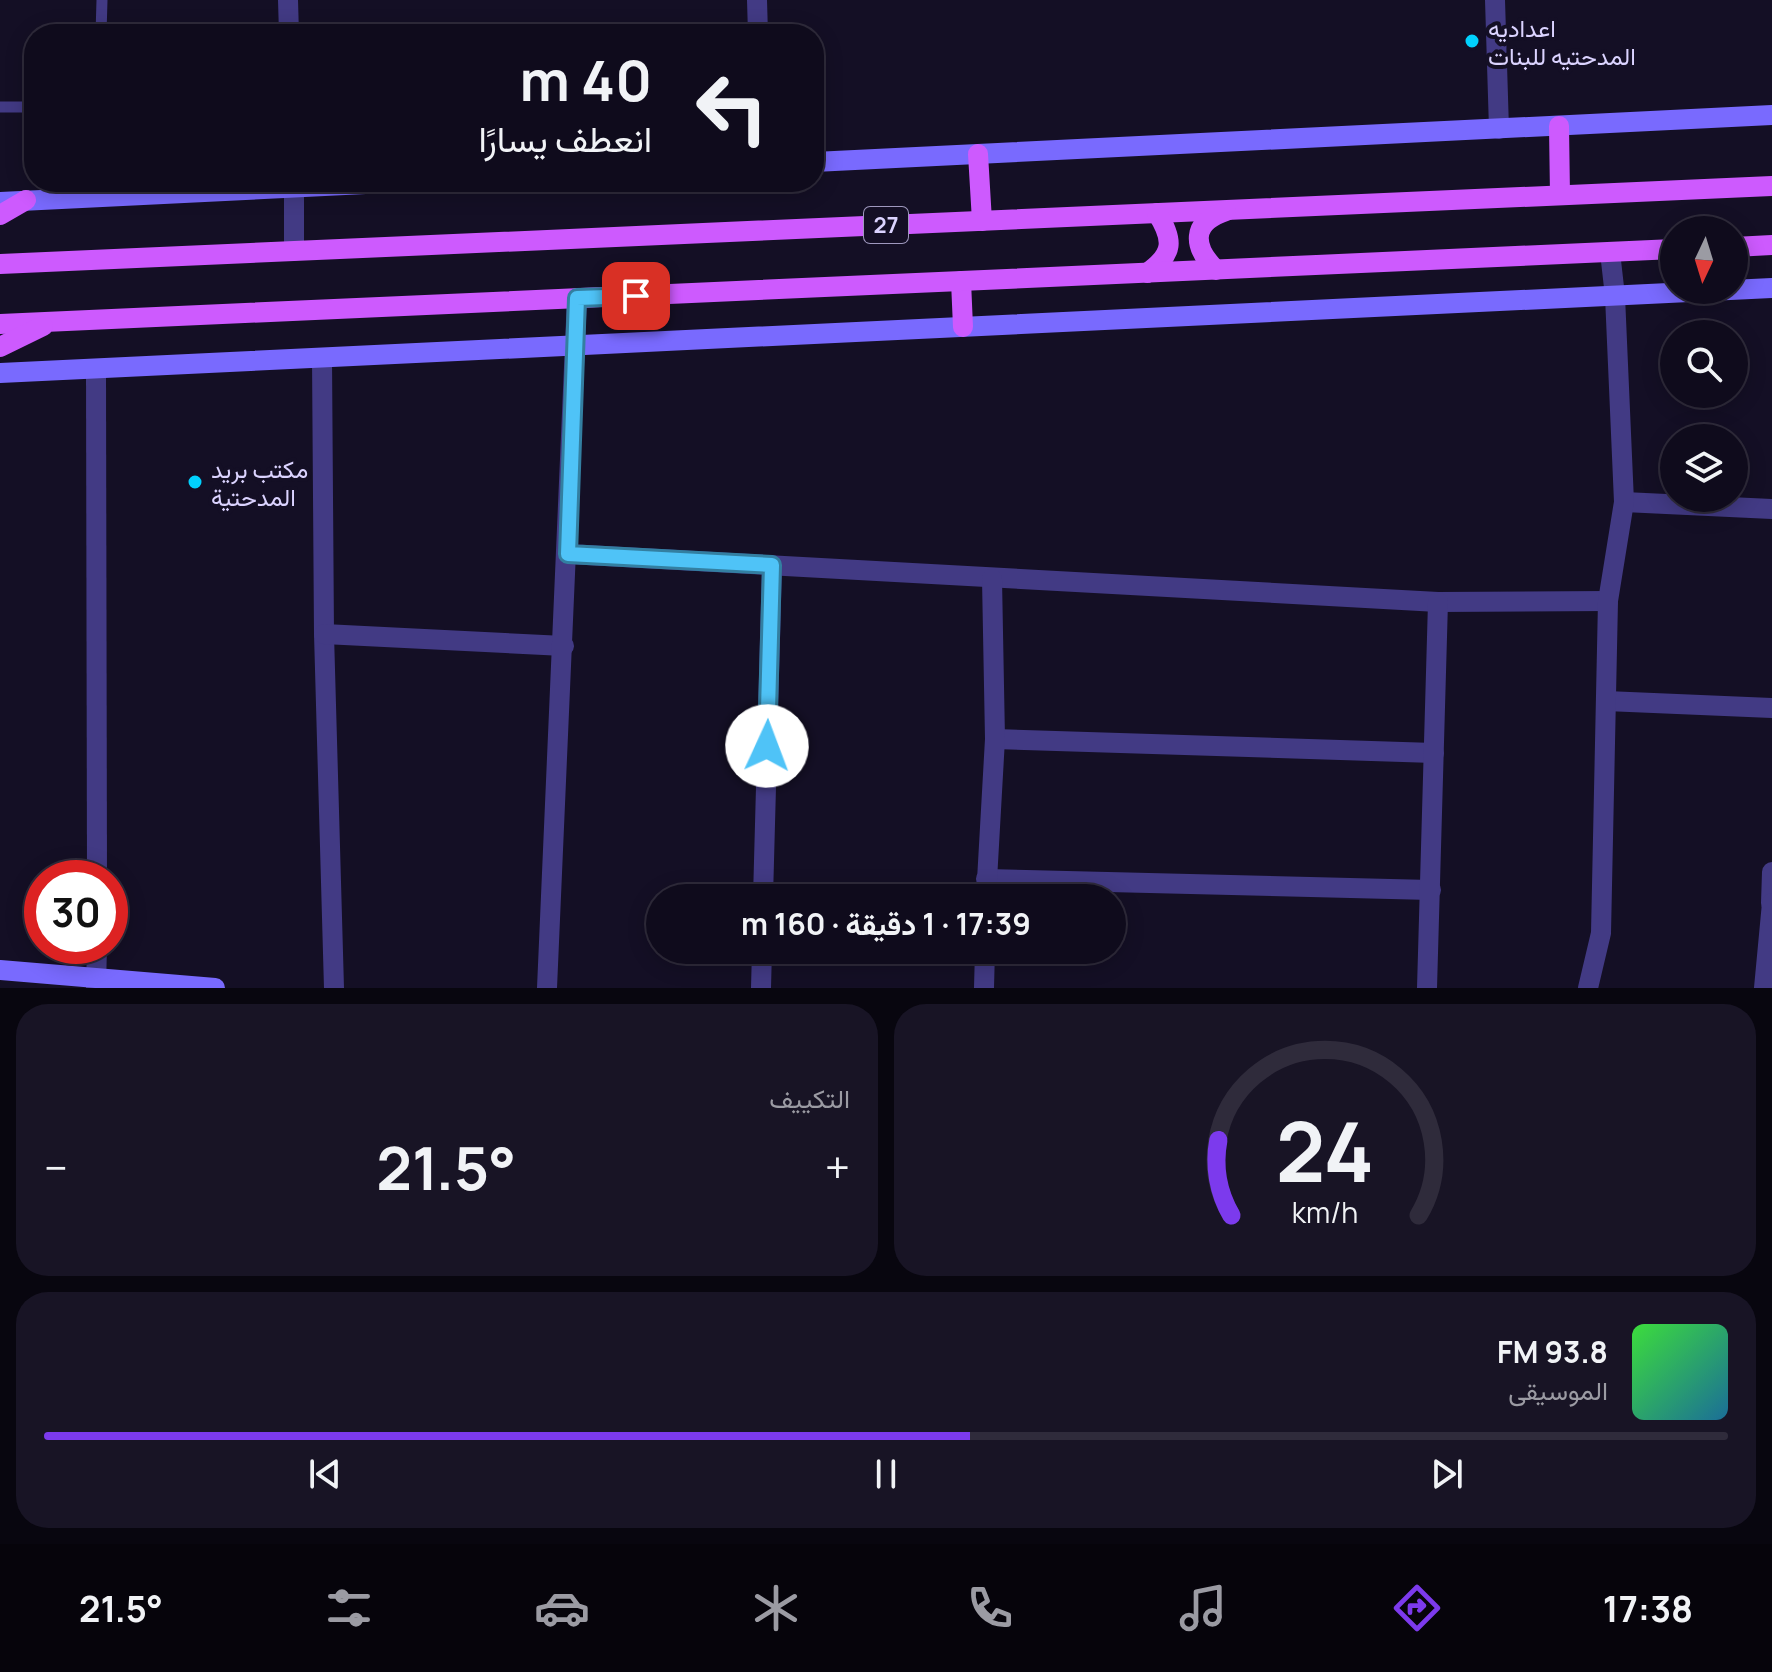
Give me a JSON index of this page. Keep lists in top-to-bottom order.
{
  "streets": {
    "main road": ["27"]
  },
  "places": ["اعداديه المدحتيه للبنات", "مكتب بريد المدحتية"],
  "north": "bottom",
  "page": {
    "turn": ["40 m", "انعطف يسارًا"],
    "limit": "30",
    "trip": "17:39 · 1 دقيقة · 160 m",
    "tile": "التكييف",
    "heat": ["−", "21.5°", "+"],
    "song": ["93.8 FM", "الموسيقى"],
    "tabs": ["17:38", "21.5°"],
    "gauge": ["24", "km/h"]
  }
}
